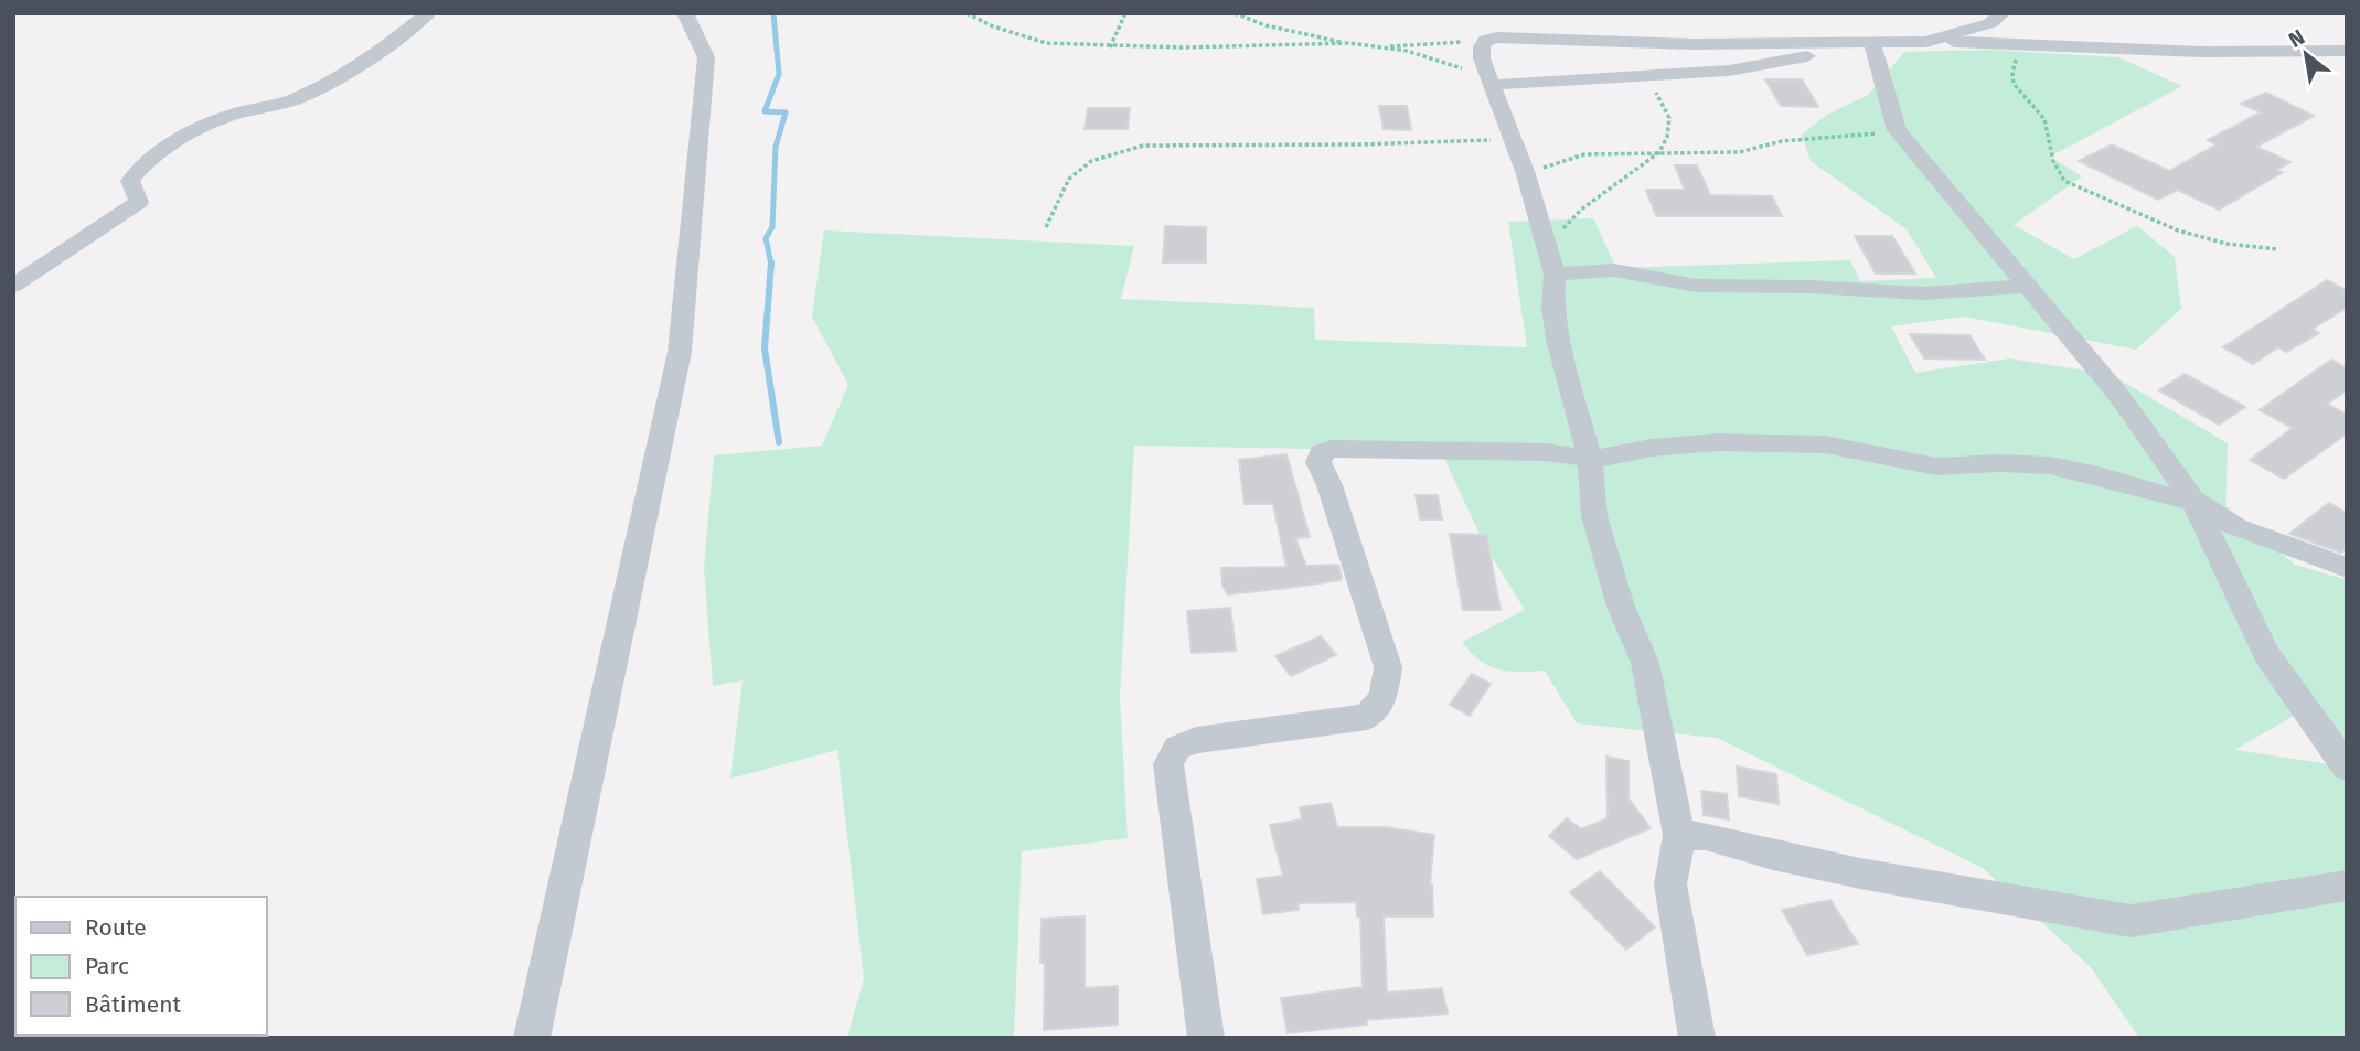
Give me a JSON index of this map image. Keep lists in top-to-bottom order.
{
  "legend": ["Route", "Parc", "Bâtiment"],
  "north": "top left"
}
